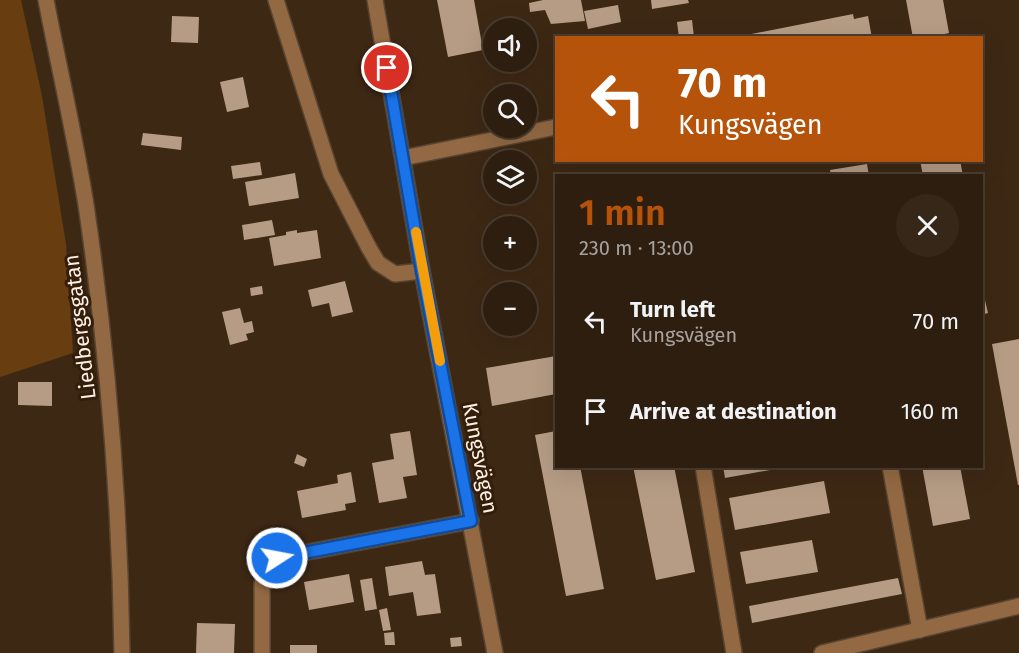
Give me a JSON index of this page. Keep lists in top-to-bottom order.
{
  "streets": {
    "street": ["Liedbergsgatan", "Kungsvägen"]
  },
  "page": {
    "map_buttons": ["+", "−"],
    "turn": ["70 m", "Kungsvägen"],
    "heading": ["1 min", "230 m · 13:00"],
    "list": [
      {
        "name": "Turn left",
        "note": "Kungsvägen",
        "value": "70 m"
      },
      {
        "name": "Arrive at destination",
        "value": "160 m"
      }
    ]
  }
}
